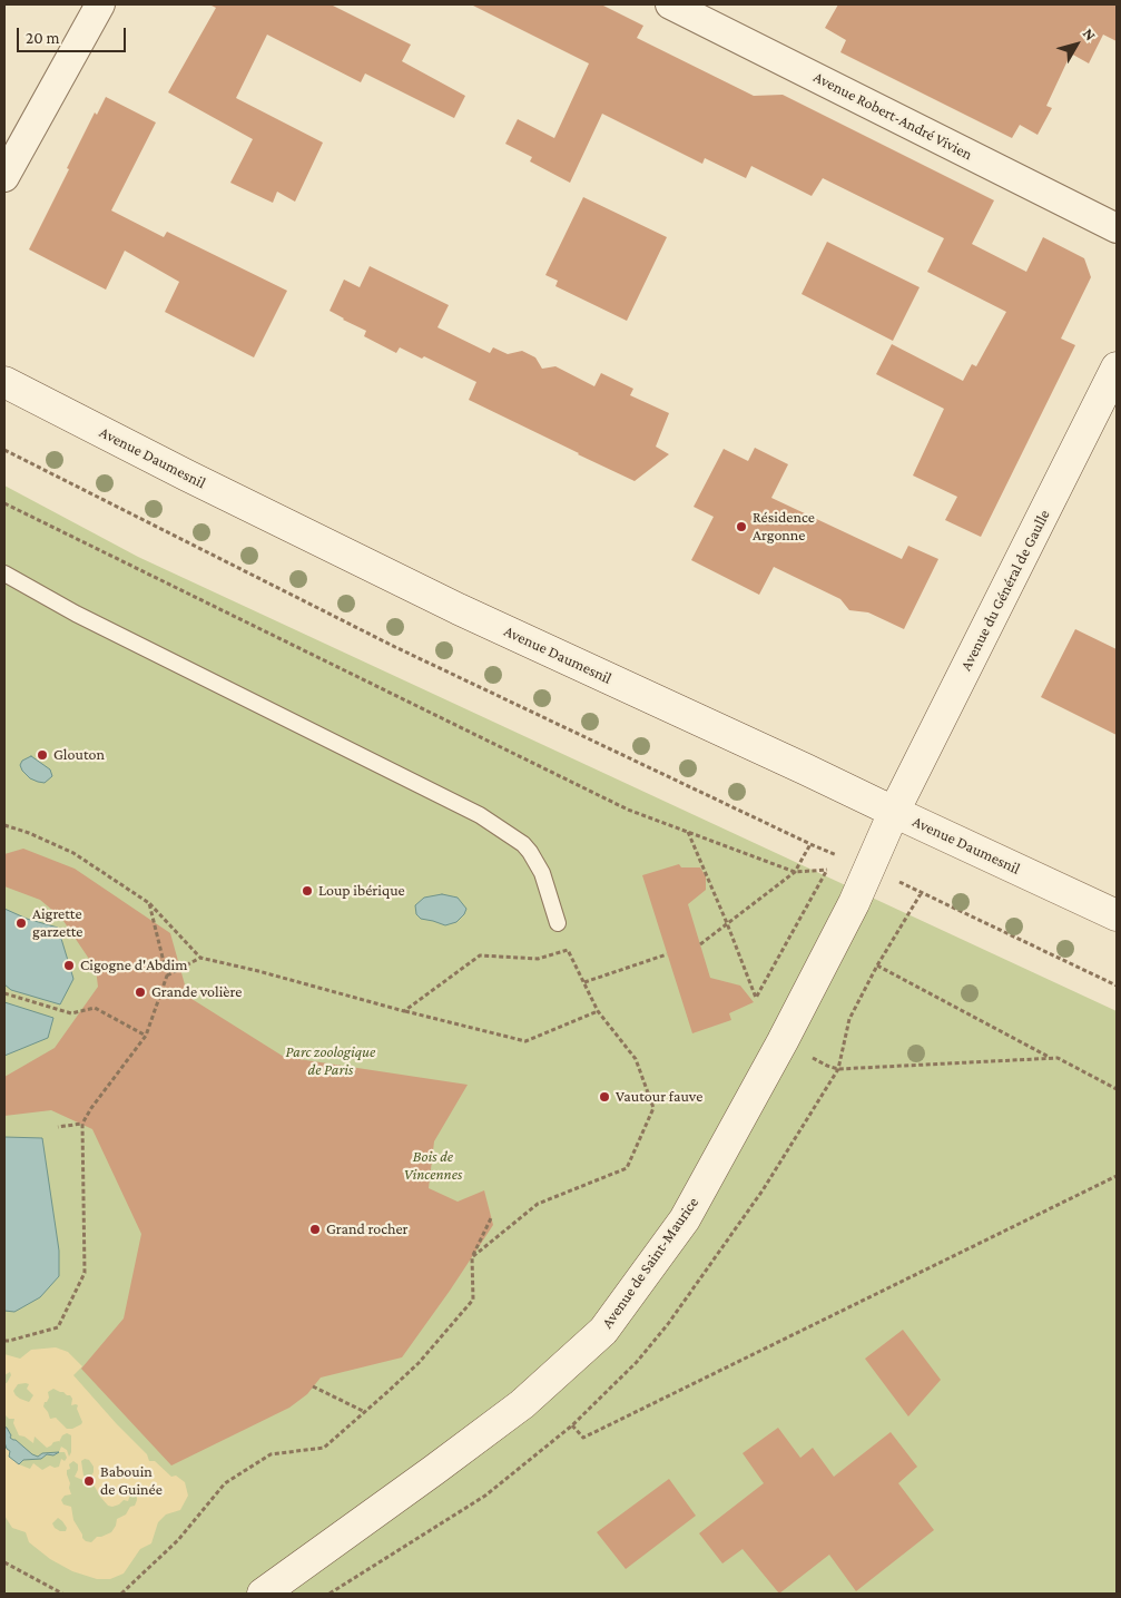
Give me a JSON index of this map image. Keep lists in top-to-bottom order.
{
  "streets": {
    "main road": ["Avenue Daumesnil", "Avenue du Général de Gaulle", "Avenue de Saint-Maurice"],
    "street": ["Avenue Robert-André Vivien"]
  },
  "crossings": [
    ["Avenue Daumesnil", "Avenue du Général de Gaulle"],
    ["Avenue Daumesnil", "Avenue de Saint-Maurice"],
    ["Avenue du Général de Gaulle", "Avenue de Saint-Maurice"]
  ],
  "parks": ["Parc zoologique de Paris", "Bois de Vincennes"],
  "places": [
    "Résidence Argonne",
    "Glouton",
    "Loup ibérique",
    "Aigrette garzette",
    "Cigogne d'Abdim",
    "Grande volière",
    "Vautour fauve",
    "Grand rocher",
    "Babouin de Guinée"
  ],
  "scale_bar": "20 m",
  "north": "top right"
}
